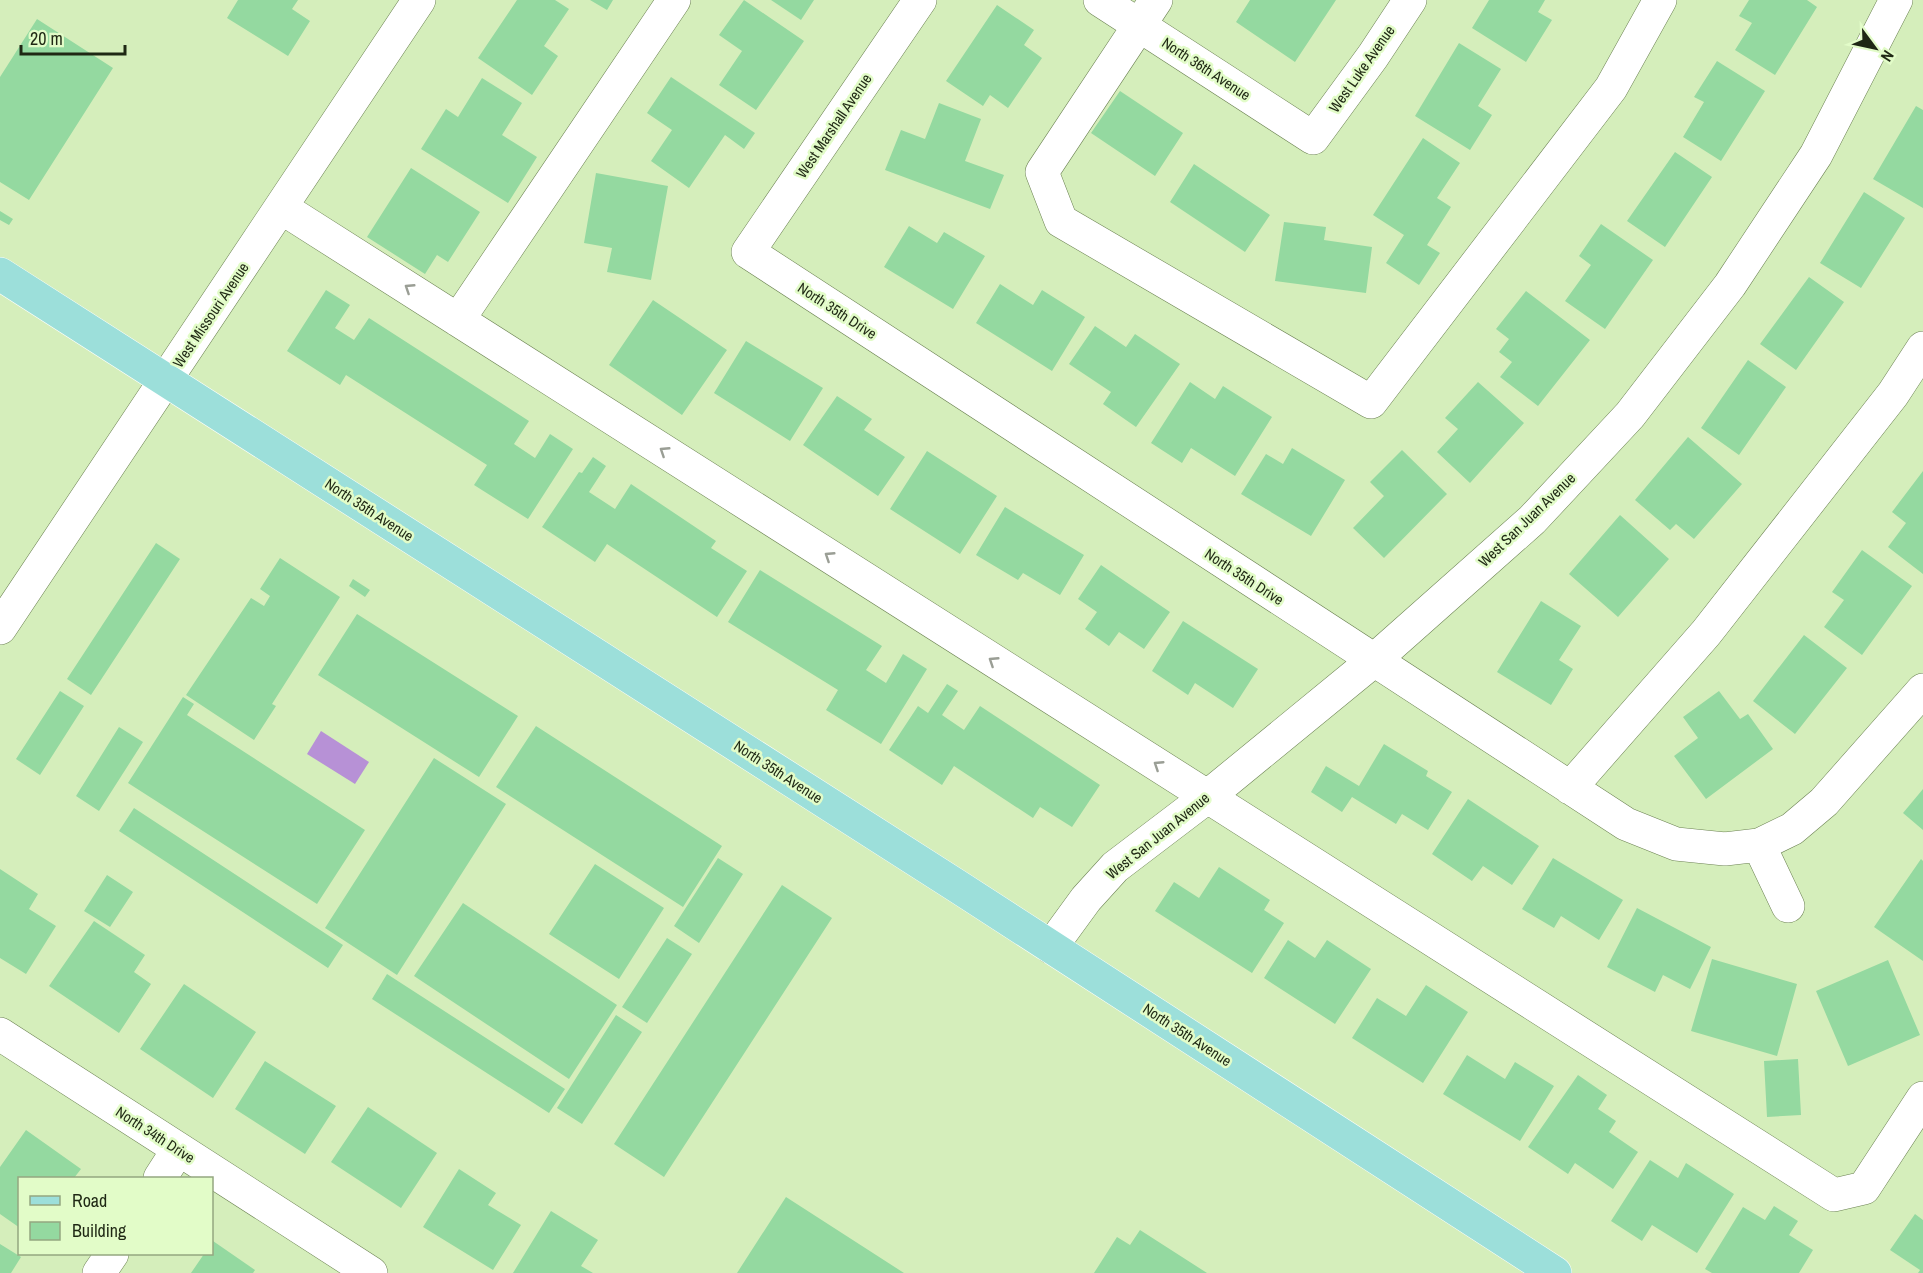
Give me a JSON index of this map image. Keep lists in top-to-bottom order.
{
  "streets": {
    "main road": ["North 35th Avenue"],
    "street": [
      "North 36th Avenue",
      "West Luke Avenue",
      "West Marshall Avenue",
      "North 35th Drive",
      "West Missouri Avenue",
      "West San Juan Avenue",
      "North 34th Drive"
    ]
  },
  "crossings": [
    ["North 36th Avenue", "West Luke Avenue"],
    ["West Marshall Avenue", "North 35th Drive"],
    ["North 35th Drive", "West San Juan Avenue"],
    ["West Missouri Avenue", "North 35th Avenue"],
    ["North 35th Avenue", "West San Juan Avenue"]
  ],
  "legend": ["Road", "Building"],
  "scale_bar": "20 m",
  "north": "bottom right"
}
